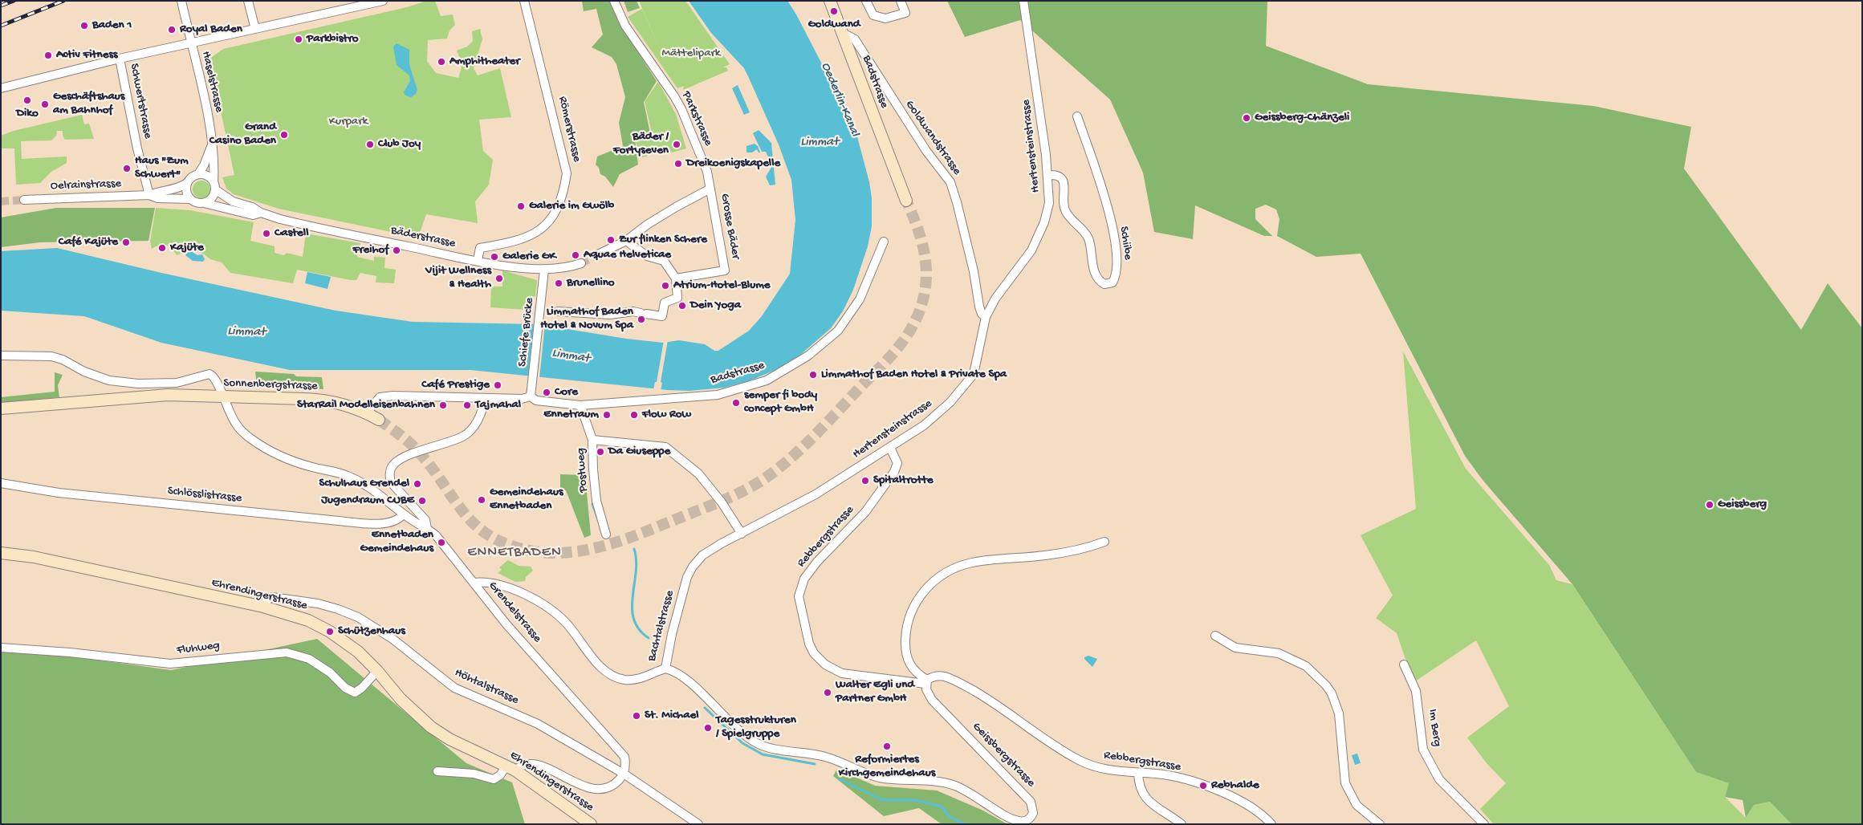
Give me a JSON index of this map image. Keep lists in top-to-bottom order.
{
  "streets": {
    "main road": ["Badstrasse", "Sonnenbergstrasse", "Ehrendingerstrasse"],
    "street": [
      "Haselstrasse",
      "Schwertstrasse",
      "Parkstrasse",
      "Römerstrasse",
      "Goldwandstrasse",
      "Hertensteinstrasse",
      "Oelrainstrasse",
      "Grosse Bäder",
      "Bäderstrasse",
      "Schiibe",
      "Schiefe Brücke",
      "Postweg",
      "Schlösslistrasse",
      "Rebbergstrasse",
      "Grendelstrasse",
      "Bachtalstrasse",
      "Fluhweg",
      "Höhtalstrasse",
      "Im Berg",
      "Geissbergstrasse"
    ]
  },
  "crossings": [
    ["Haselstrasse", "Oelrainstrasse"],
    ["Haselstrasse", "Bäderstrasse"],
    ["Badstrasse", "Goldwandstrasse"],
    ["Badstrasse", "Schiefe Brücke"],
    ["Badstrasse", "Postweg"],
    ["Schwertstrasse", "Oelrainstrasse"],
    ["Parkstrasse", "Grosse Bäder"],
    ["Römerstrasse", "Bäderstrasse"],
    ["Goldwandstrasse", "Hertensteinstrasse"],
    ["Hertensteinstrasse", "Schiibe"],
    ["Hertensteinstrasse", "Rebbergstrasse"],
    ["Hertensteinstrasse", "Bachtalstrasse"],
    ["Oelrainstrasse", "Bäderstrasse"],
    ["Bäderstrasse", "Schiefe Brücke"],
    ["Rebbergstrasse", "Geissbergstrasse"],
    ["Ehrendingerstrasse", "Fluhweg"],
    ["Ehrendingerstrasse", "Höhtalstrasse"],
    ["Grendelstrasse", "Bachtalstrasse"],
    ["Grendelstrasse", "Höhtalstrasse"],
    ["Bachtalstrasse", "Geissbergstrasse"]
  ],
  "districts": ["ENNETBADEN"],
  "water": ["Oederlin-Kanal", "Limmat"],
  "parks": ["Mättelipark", "Kurpark"],
  "places": [
    "Goldwand",
    "Baden 1",
    "Royal Baden",
    "Parkbistro",
    "Activ Fitness",
    "Amphitheater",
    "Diko",
    "Geschäftshaus am Bahnhof",
    "Geissberg-Chänzeli",
    "Grand Casino Baden",
    "Club Joy",
    "Bäder / Fortyseven",
    "Dreikoenigskapelle",
    "Haus \"Zum Schwert\"",
    "Galerie im Gwölb",
    "Castell",
    "Zur flinken Schere",
    "Café Kajüte",
    "Kajüte",
    "Freihof",
    "Aquae Helveticae",
    "Galerie GK",
    "Vijit Wellness & Health",
    "Brunellino",
    "Atrium-Hotel-Blume",
    "Dein Yoga",
    "Limmathof Baden Hotel & Novum Spa",
    "Limmathof Baden Hotel & Private Spa",
    "Café Prestige",
    "Core",
    "semper fi body concept GmbH",
    "StarRail Modelleisenbahnen",
    "Tajmahal",
    "Ennetraum",
    "Flow Row",
    "Da Giuseppe",
    "Spitaltrotte",
    "Schulhaus Grendel",
    "Gemeindehaus Ennetbaden",
    "Jugendraum CUBE",
    "Geissberg",
    "Ennetbaden Gemeindehaus",
    "Schützenhaus",
    "Walter Egli und Partner GmbH",
    "St. Michael",
    "Tagesstrukturen / Spielgruppe",
    "Reformiertes Kirchgemeindehaus",
    "Rebhalde"
  ]
}
